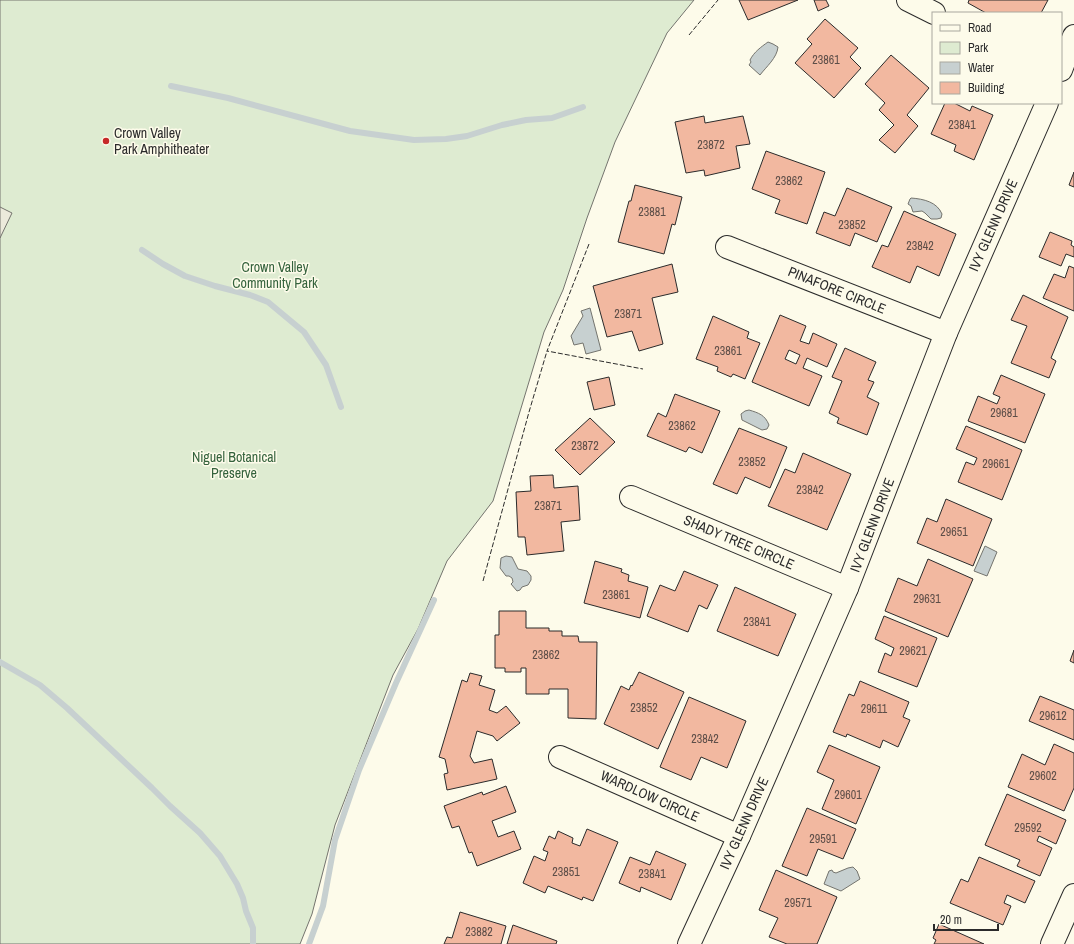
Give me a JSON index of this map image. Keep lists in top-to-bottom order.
{
  "streets": {
    "street": [
      "IVY GLENN DRIVE",
      "PINAFORE CIRCLE",
      "SHADY TREE CIRCLE",
      "WARDLOW CIRCLE"
    ]
  },
  "crossings": [
    ["IVY GLENN DRIVE", "PINAFORE CIRCLE"],
    ["IVY GLENN DRIVE", "SHADY TREE CIRCLE"],
    ["IVY GLENN DRIVE", "WARDLOW CIRCLE"]
  ],
  "parks": ["Crown Valley Community Park", "Niguel Botanical Preserve"],
  "places": ["Crown Valley Park Amphitheater"],
  "house_numbers": [
    "23861",
    "23841",
    "23872",
    "23862",
    "23881",
    "23852",
    "23842",
    "23871",
    "23861",
    "29681",
    "23862",
    "23872",
    "23852",
    "29661",
    "23842",
    "23871",
    "29651",
    "23861",
    "29631",
    "23841",
    "29621",
    "23862",
    "23852",
    "29611",
    "29612",
    "23842",
    "29602",
    "29601",
    "29592",
    "29591",
    "23851",
    "23841",
    "29571",
    "23882"
  ],
  "legend": [
    "Road",
    "Park",
    "Water",
    "Building"
  ],
  "scale_bar": "20 m"
}
